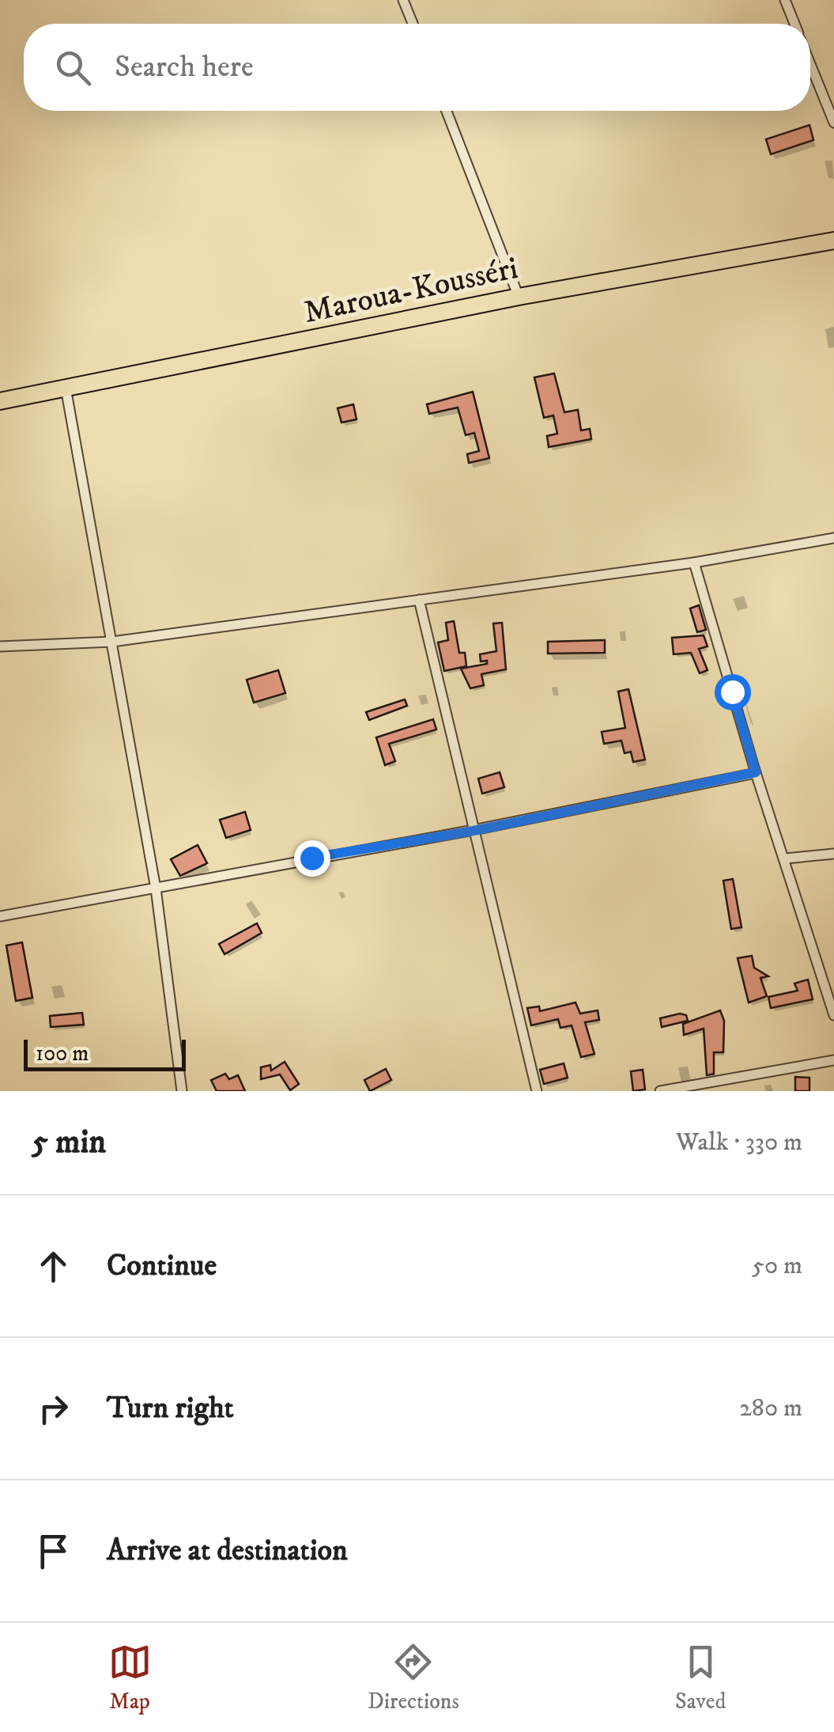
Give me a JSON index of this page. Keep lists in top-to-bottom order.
{
  "streets": {
    "highway": ["Maroua-Kousséri"]
  },
  "scale_bar": "100 m",
  "page": {
    "search": "Search here",
    "scale": "100 m",
    "heading": ["5 min", "Walk · 330 m"],
    "list": [
      ["Continue", "50 m"],
      ["Turn right", "280 m"],
      "Arrive at destination"
    ],
    "nav": ["Map", "Directions", "Saved"]
  }
}
